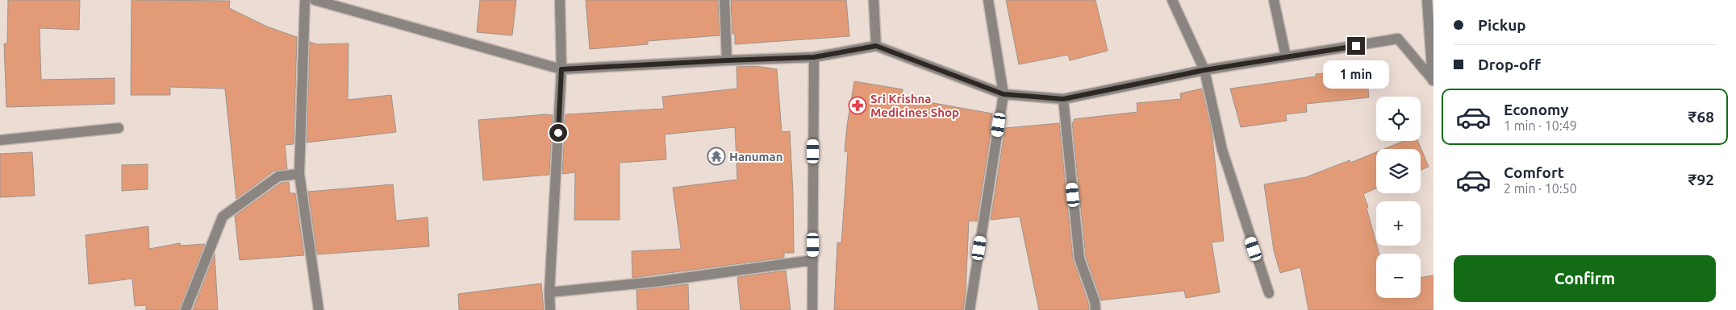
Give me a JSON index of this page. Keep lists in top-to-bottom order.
{
  "places": {
    "pharmacy": ["Sri Krishna Medicines Shop"],
    "temple": ["Hanuman"]
  },
  "page": {
    "banner": ["Pickup", "Drop-off"],
    "bubble": "1 min",
    "list": [
      {
        "name": "Economy",
        "note": "1 min · 10:49",
        "value": "₹68"
      },
      {
        "name": "Comfort",
        "note": "2 min · 10:50",
        "value": "₹92"
      }
    ],
    "map_buttons": ["+", "−"],
    "buttons": "Confirm"
  }
}
